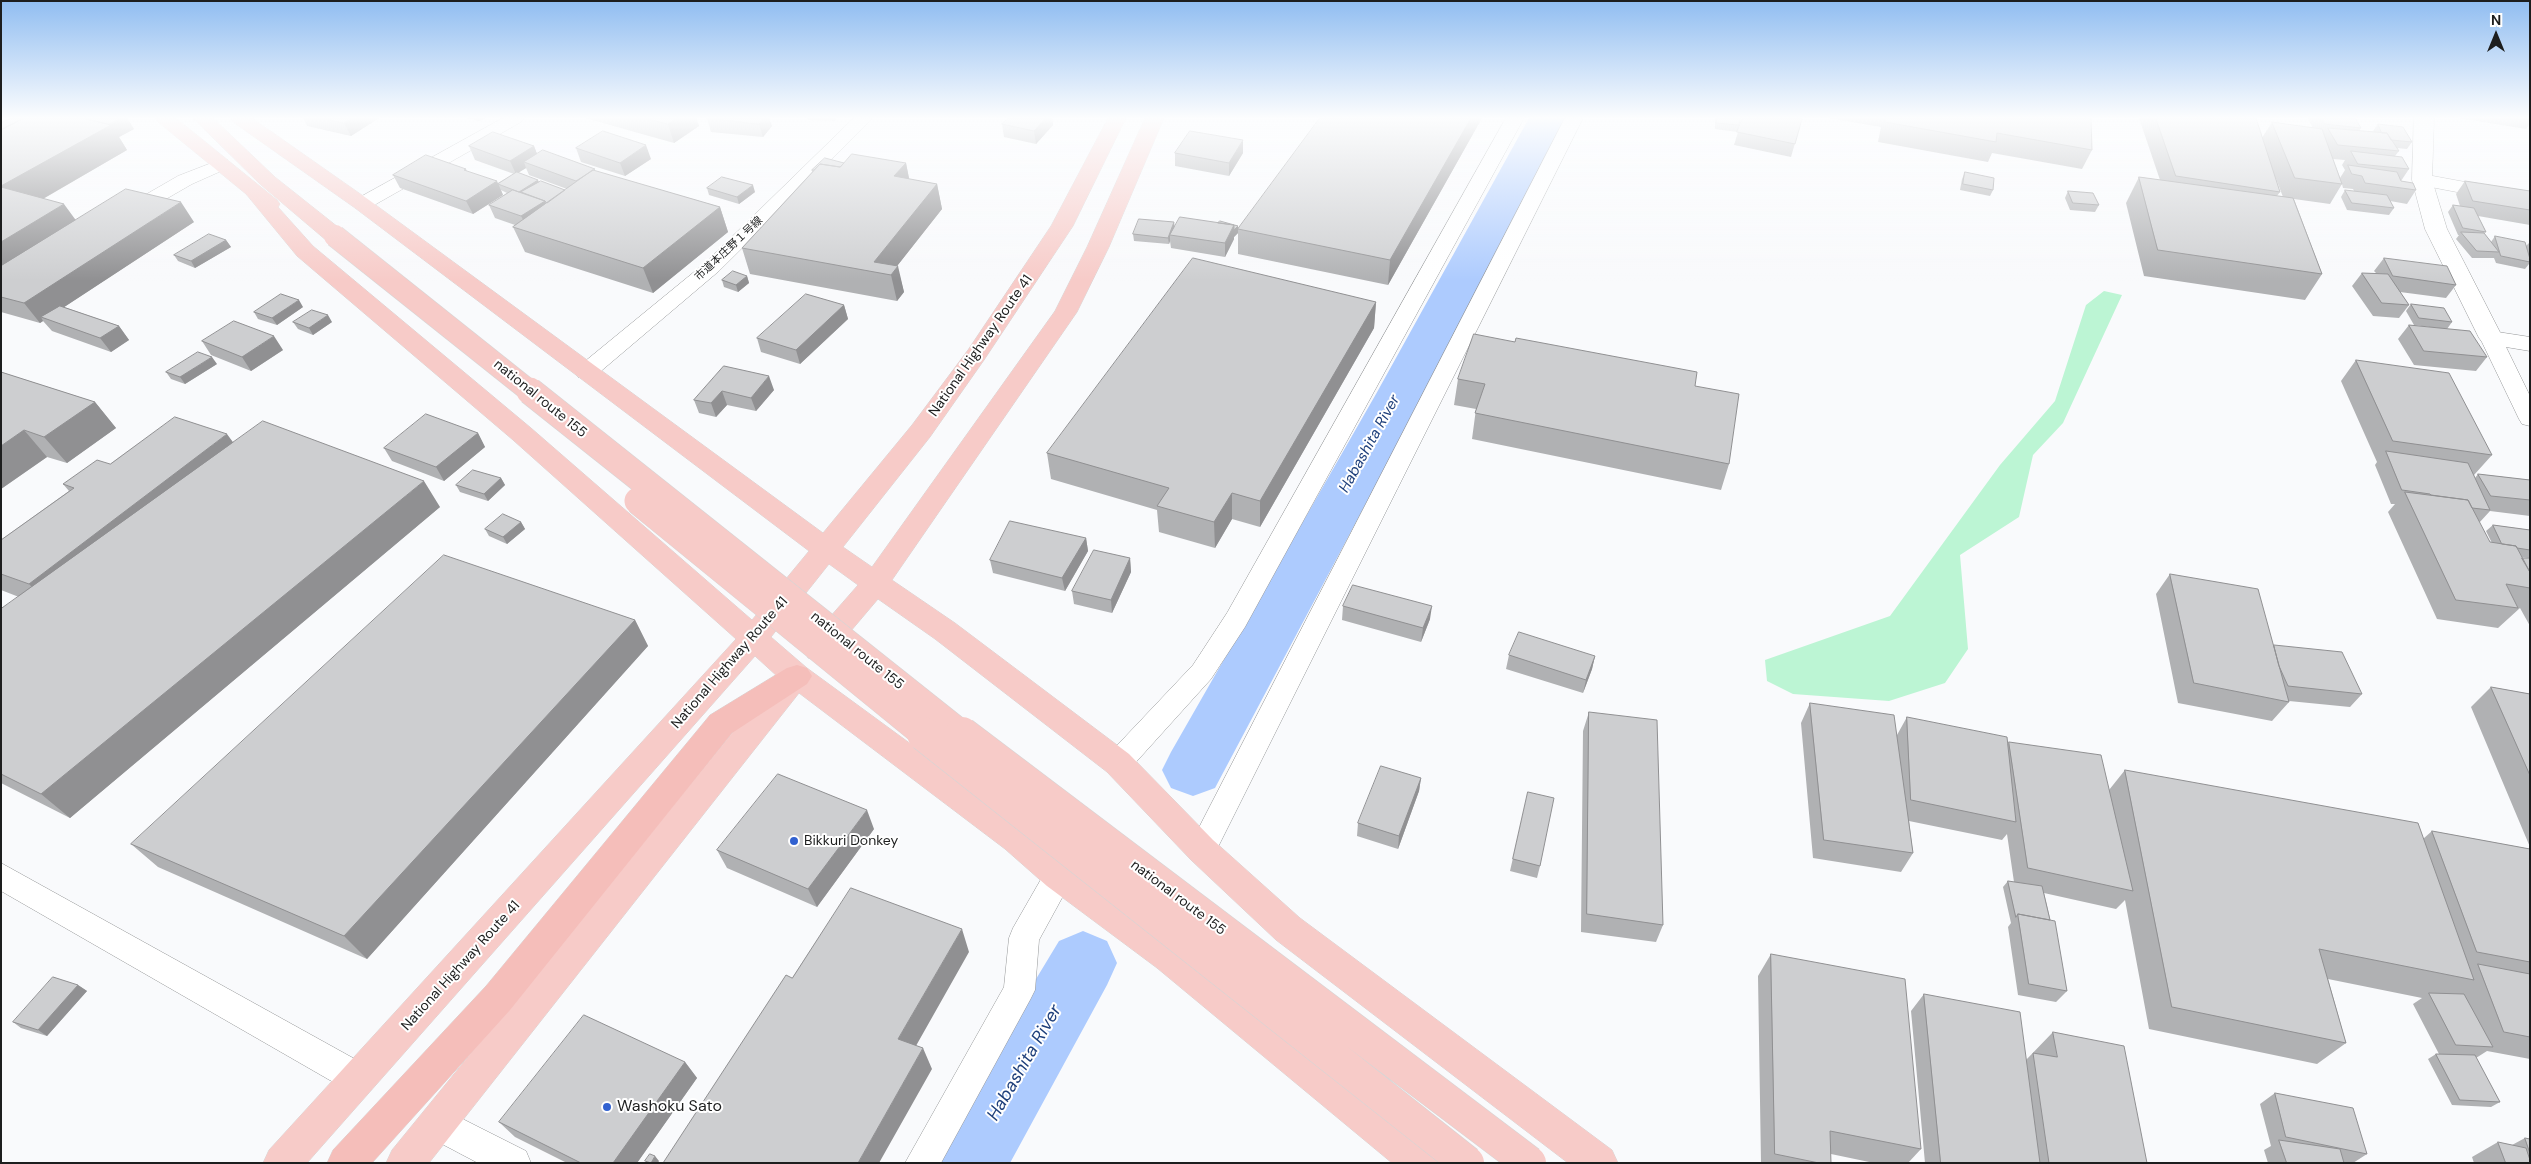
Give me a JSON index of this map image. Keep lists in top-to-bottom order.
{
  "streets": {
    "highway": ["National Highway Route 41", "national route 155"],
    "street": ["市道本庄野１号線"]
  },
  "water": ["Habashita River"],
  "places": ["Bikkuri Donkey", "Washoku Sato"],
  "north": "top"
}
